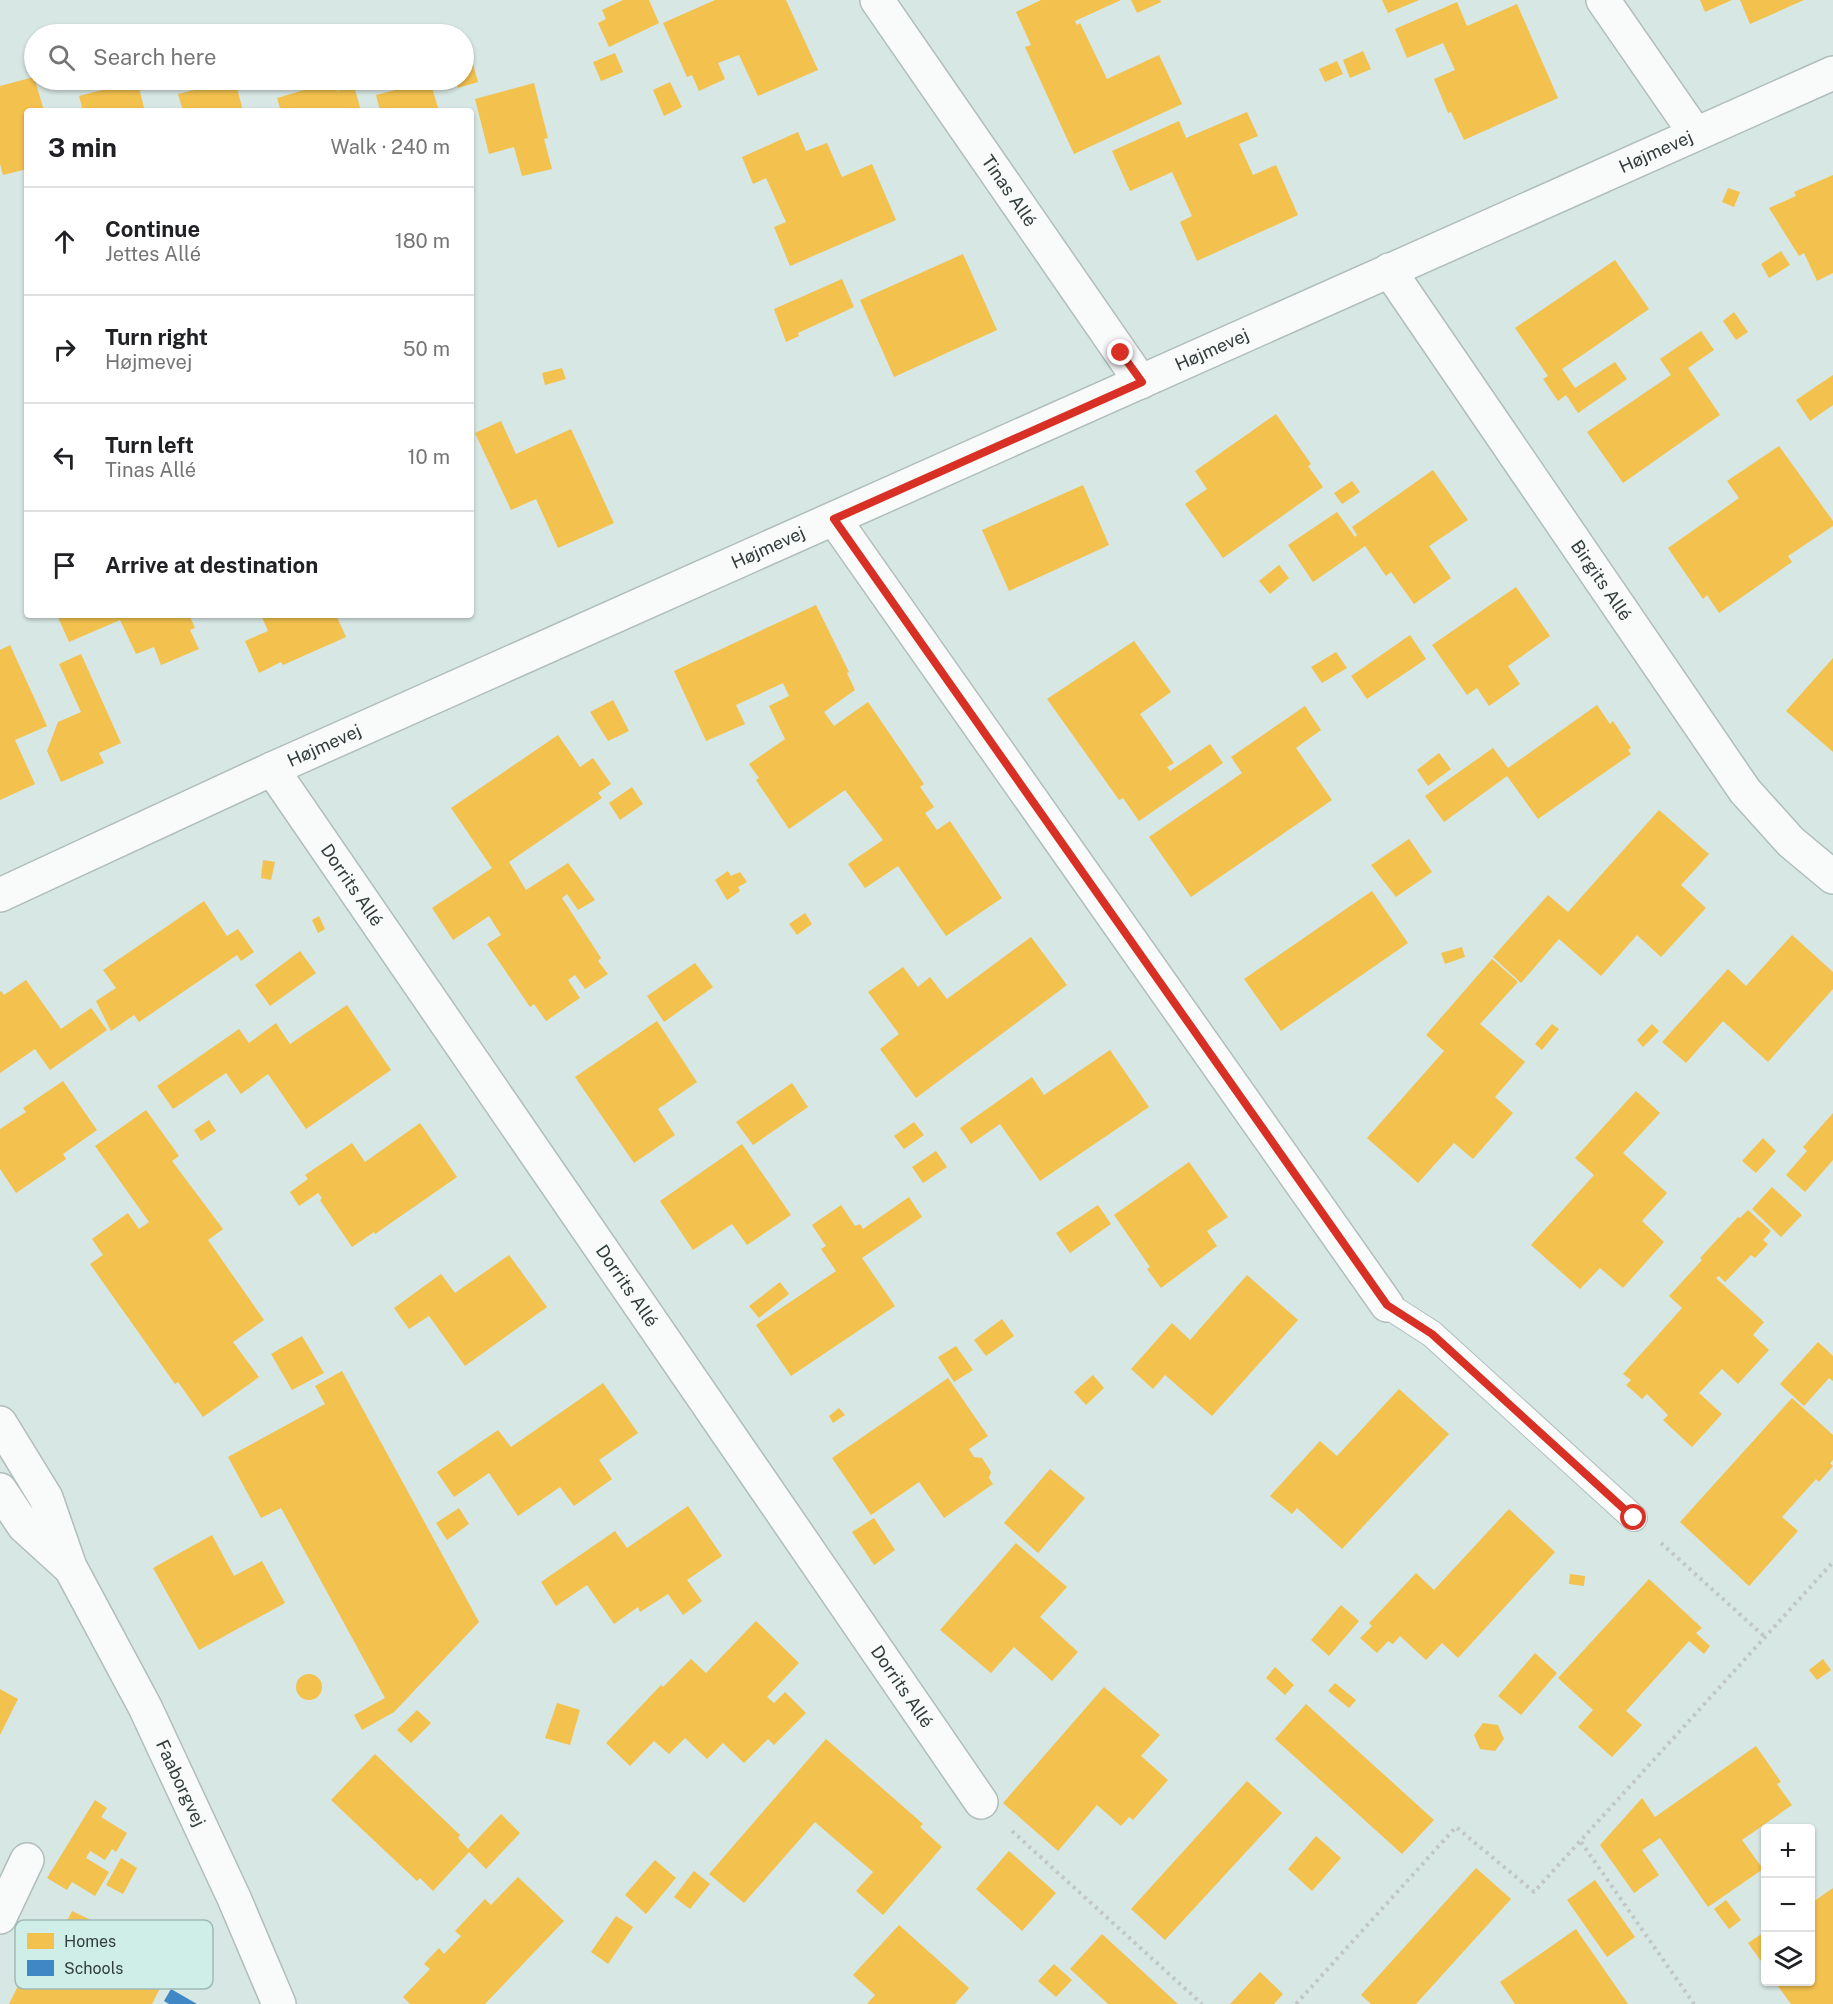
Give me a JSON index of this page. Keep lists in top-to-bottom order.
{
  "streets": {
    "street": [
      "Højmevej",
      "Tinas Allé",
      "Birgits Allé",
      "Dorrits Allé",
      "Faaborgvej"
    ]
  },
  "crossings": [
    ["Højmevej", "Tinas Allé"],
    ["Højmevej", "Birgits Allé"],
    ["Højmevej", "Dorrits Allé"]
  ],
  "legend": ["Homes", "Schools"],
  "page": {
    "search": "Search here",
    "heading": ["3 min", "Walk · 240 m"],
    "list": [
      ["Continue", "Jettes Allé", "180 m"],
      ["Turn right", "Højmevej", "50 m"],
      ["Turn left", "Tinas Allé", "10 m"],
      "Arrive at destination"
    ],
    "map_buttons": ["+", "−"]
  }
}
